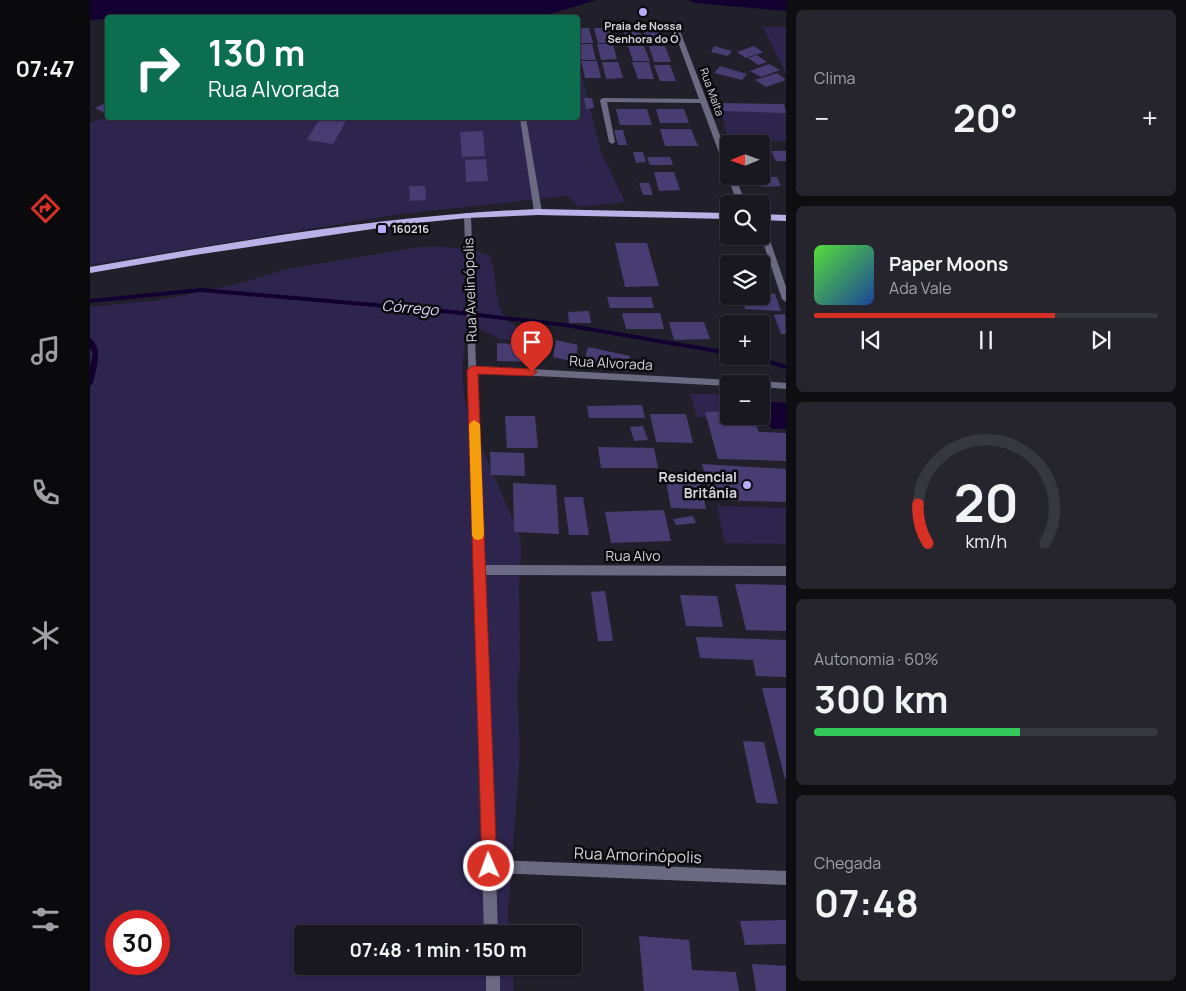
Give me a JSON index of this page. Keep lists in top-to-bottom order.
{
  "streets": {
    "street": [
      "Rua Malta",
      "Rua Avelinópolis",
      "Rua Alvorada",
      "Rua Alvo",
      "Rua Amorinópolis"
    ]
  },
  "crossings": [
    ["Rua Avelinópolis", "Rua Alvorada"],
    ["Rua Avelinópolis", "Rua Alvo"],
    ["Rua Avelinópolis", "Rua Amorinópolis"]
  ],
  "water": ["Córrego"],
  "places": {
    "other": ["Praia de Nossa Senhora do Ó", "Residencial Britânia"],
    "transit": ["160216"]
  },
  "north": "left",
  "page": {
    "tabs": "07:47",
    "tile": [
      "Clima",
      ["Autonomia · 60%", "300 km"],
      ["Chegada", "07:48"]
    ],
    "turn": ["130 m", "Rua Alvorada"],
    "heat": ["−", "20°", "+"],
    "map_buttons": ["+", "−"],
    "song": ["Paper Moons", "Ada Vale"],
    "limit": "30",
    "trip": "07:48 · 1 min · 150 m",
    "gauge": ["20", "km/h"]
  }
}
